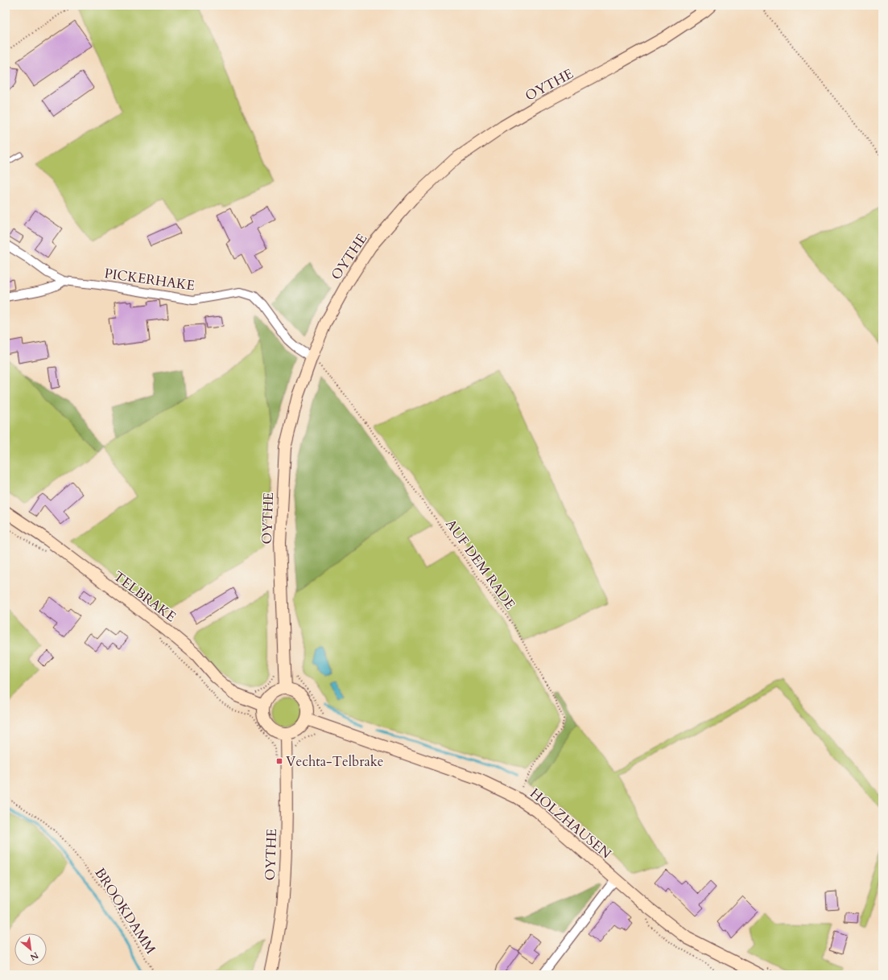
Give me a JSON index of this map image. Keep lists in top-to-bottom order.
{
  "streets": {
    "main road": ["OYTHE", "TELBRAKE", "HOLZHAUSEN"],
    "street": ["PICKERHAKE"],
    "path": ["AUF DEM RADE", "BROOKDAMM"]
  },
  "crossings": [
    ["OYTHE", "PICKERHAKE"],
    ["OYTHE", "AUF DEM RADE"],
    ["OYTHE", "TELBRAKE"],
    ["OYTHE", "HOLZHAUSEN"],
    ["PICKERHAKE", "AUF DEM RADE"],
    ["AUF DEM RADE", "HOLZHAUSEN"],
    ["TELBRAKE", "HOLZHAUSEN"]
  ],
  "places": {
    "transit": ["Vechta-Telbrake"]
  },
  "north": "bottom right"
}
